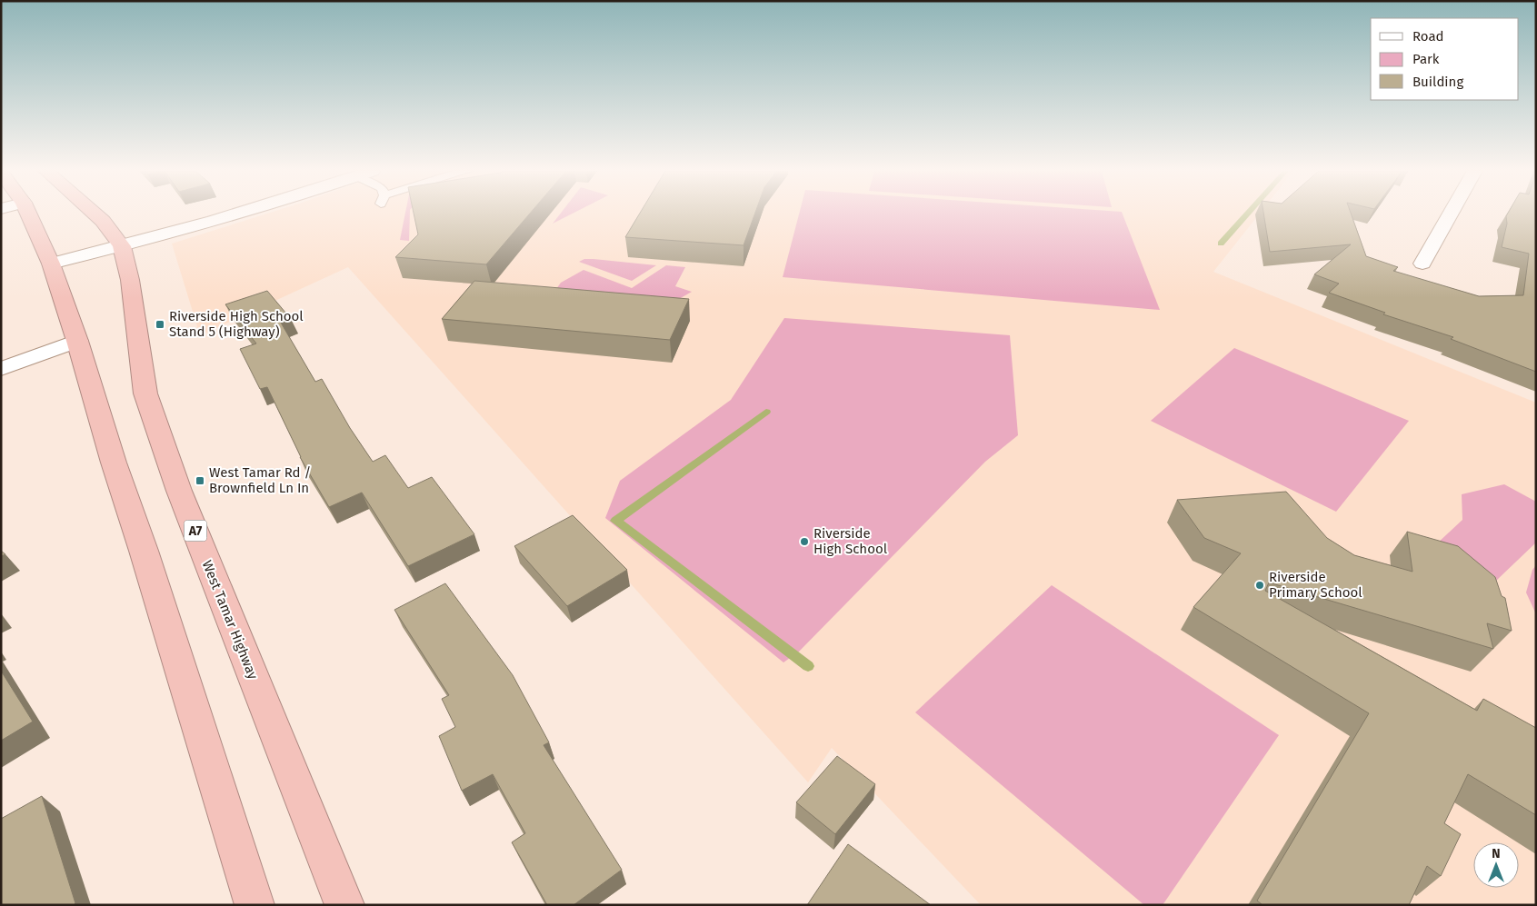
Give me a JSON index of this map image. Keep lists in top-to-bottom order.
{
  "streets": {
    "highway": ["A7", "West Tamar Highway"]
  },
  "places": {
    "transit": ["Riverside High School Stand 5 (Highway)", "West Tamar Rd / Brownfield Ln In"],
    "other": ["Riverside High School", "Riverside Primary School"]
  },
  "legend": ["Road", "Park", "Building"],
  "north": "top"
}
